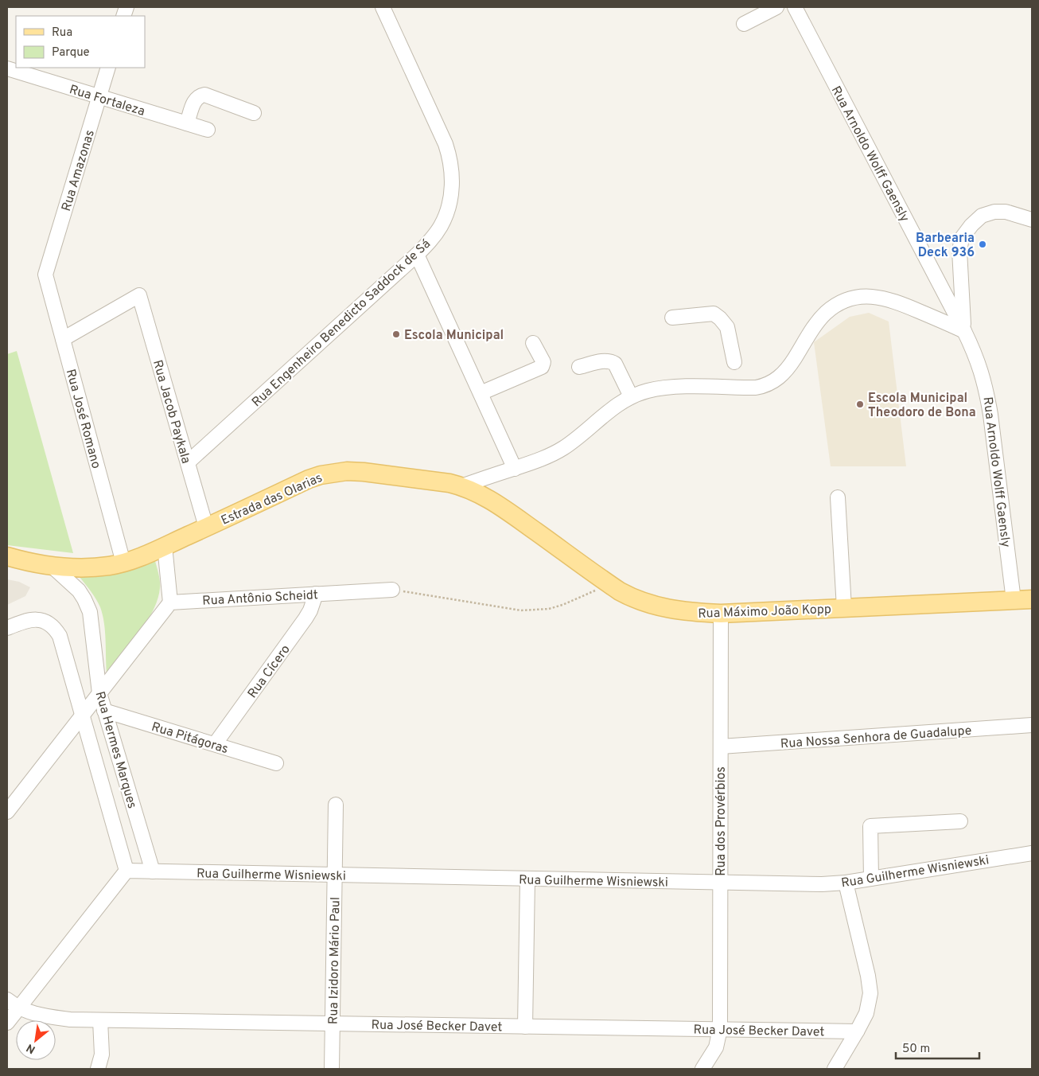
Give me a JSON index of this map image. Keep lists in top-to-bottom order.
{
  "streets": {
    "main road": ["Estrada das Olarias", "Rua Máximo João Kopp"],
    "street": [
      "Rua Fortaleza",
      "Rua Arnoldo Wolff Gaensly",
      "Rua Amazonas",
      "Rua Engenheiro Benedicto Saddock de Sá",
      "Rua Jacob Paykala",
      "Rua José Romano",
      "Rua Antônio Scheidt",
      "Rua Cícero",
      "Rua Nossa Senhora de Guadalupe",
      "Rua Pitágoras",
      "Rua Hermes Marques",
      "Rua dos Provérbios",
      "Rua Guilherme Wisniewski",
      "Rua Izidoro Mário Paul",
      "Rua José Becker Davet"
    ]
  },
  "crossings": [
    ["Rua Fortaleza", "Rua Amazonas"],
    ["Rua Arnoldo Wolff Gaensly", "Rua Máximo João Kopp"],
    ["Rua Amazonas", "Rua José Romano"],
    ["Rua Engenheiro Benedicto Saddock de Sá", "Rua Jacob Paykala"],
    ["Rua Jacob Paykala", "Rua José Romano"],
    ["Rua Jacob Paykala", "Estrada das Olarias"],
    ["Rua José Romano", "Estrada das Olarias"],
    ["Estrada das Olarias", "Rua Máximo João Kopp"],
    ["Estrada das Olarias", "Rua Hermes Marques"],
    ["Rua Antônio Scheidt", "Rua Cícero"],
    ["Rua Máximo João Kopp", "Rua dos Provérbios"],
    ["Rua Cícero", "Rua Pitágoras"],
    ["Rua Nossa Senhora de Guadalupe", "Rua dos Provérbios"],
    ["Rua Pitágoras", "Rua Hermes Marques"],
    ["Rua Hermes Marques", "Rua Guilherme Wisniewski"],
    ["Rua dos Provérbios", "Rua Guilherme Wisniewski"],
    ["Rua dos Provérbios", "Rua José Becker Davet"],
    ["Rua Guilherme Wisniewski", "Rua Izidoro Mário Paul"],
    ["Rua Izidoro Mário Paul", "Rua José Becker Davet"]
  ],
  "places": ["Barbearia Deck 936", "Escola Municipal", "Escola Municipal Theodoro de Bona"],
  "legend": ["Rua", "Parque"],
  "scale_bar": "50 m",
  "north": "bottom left"
}
